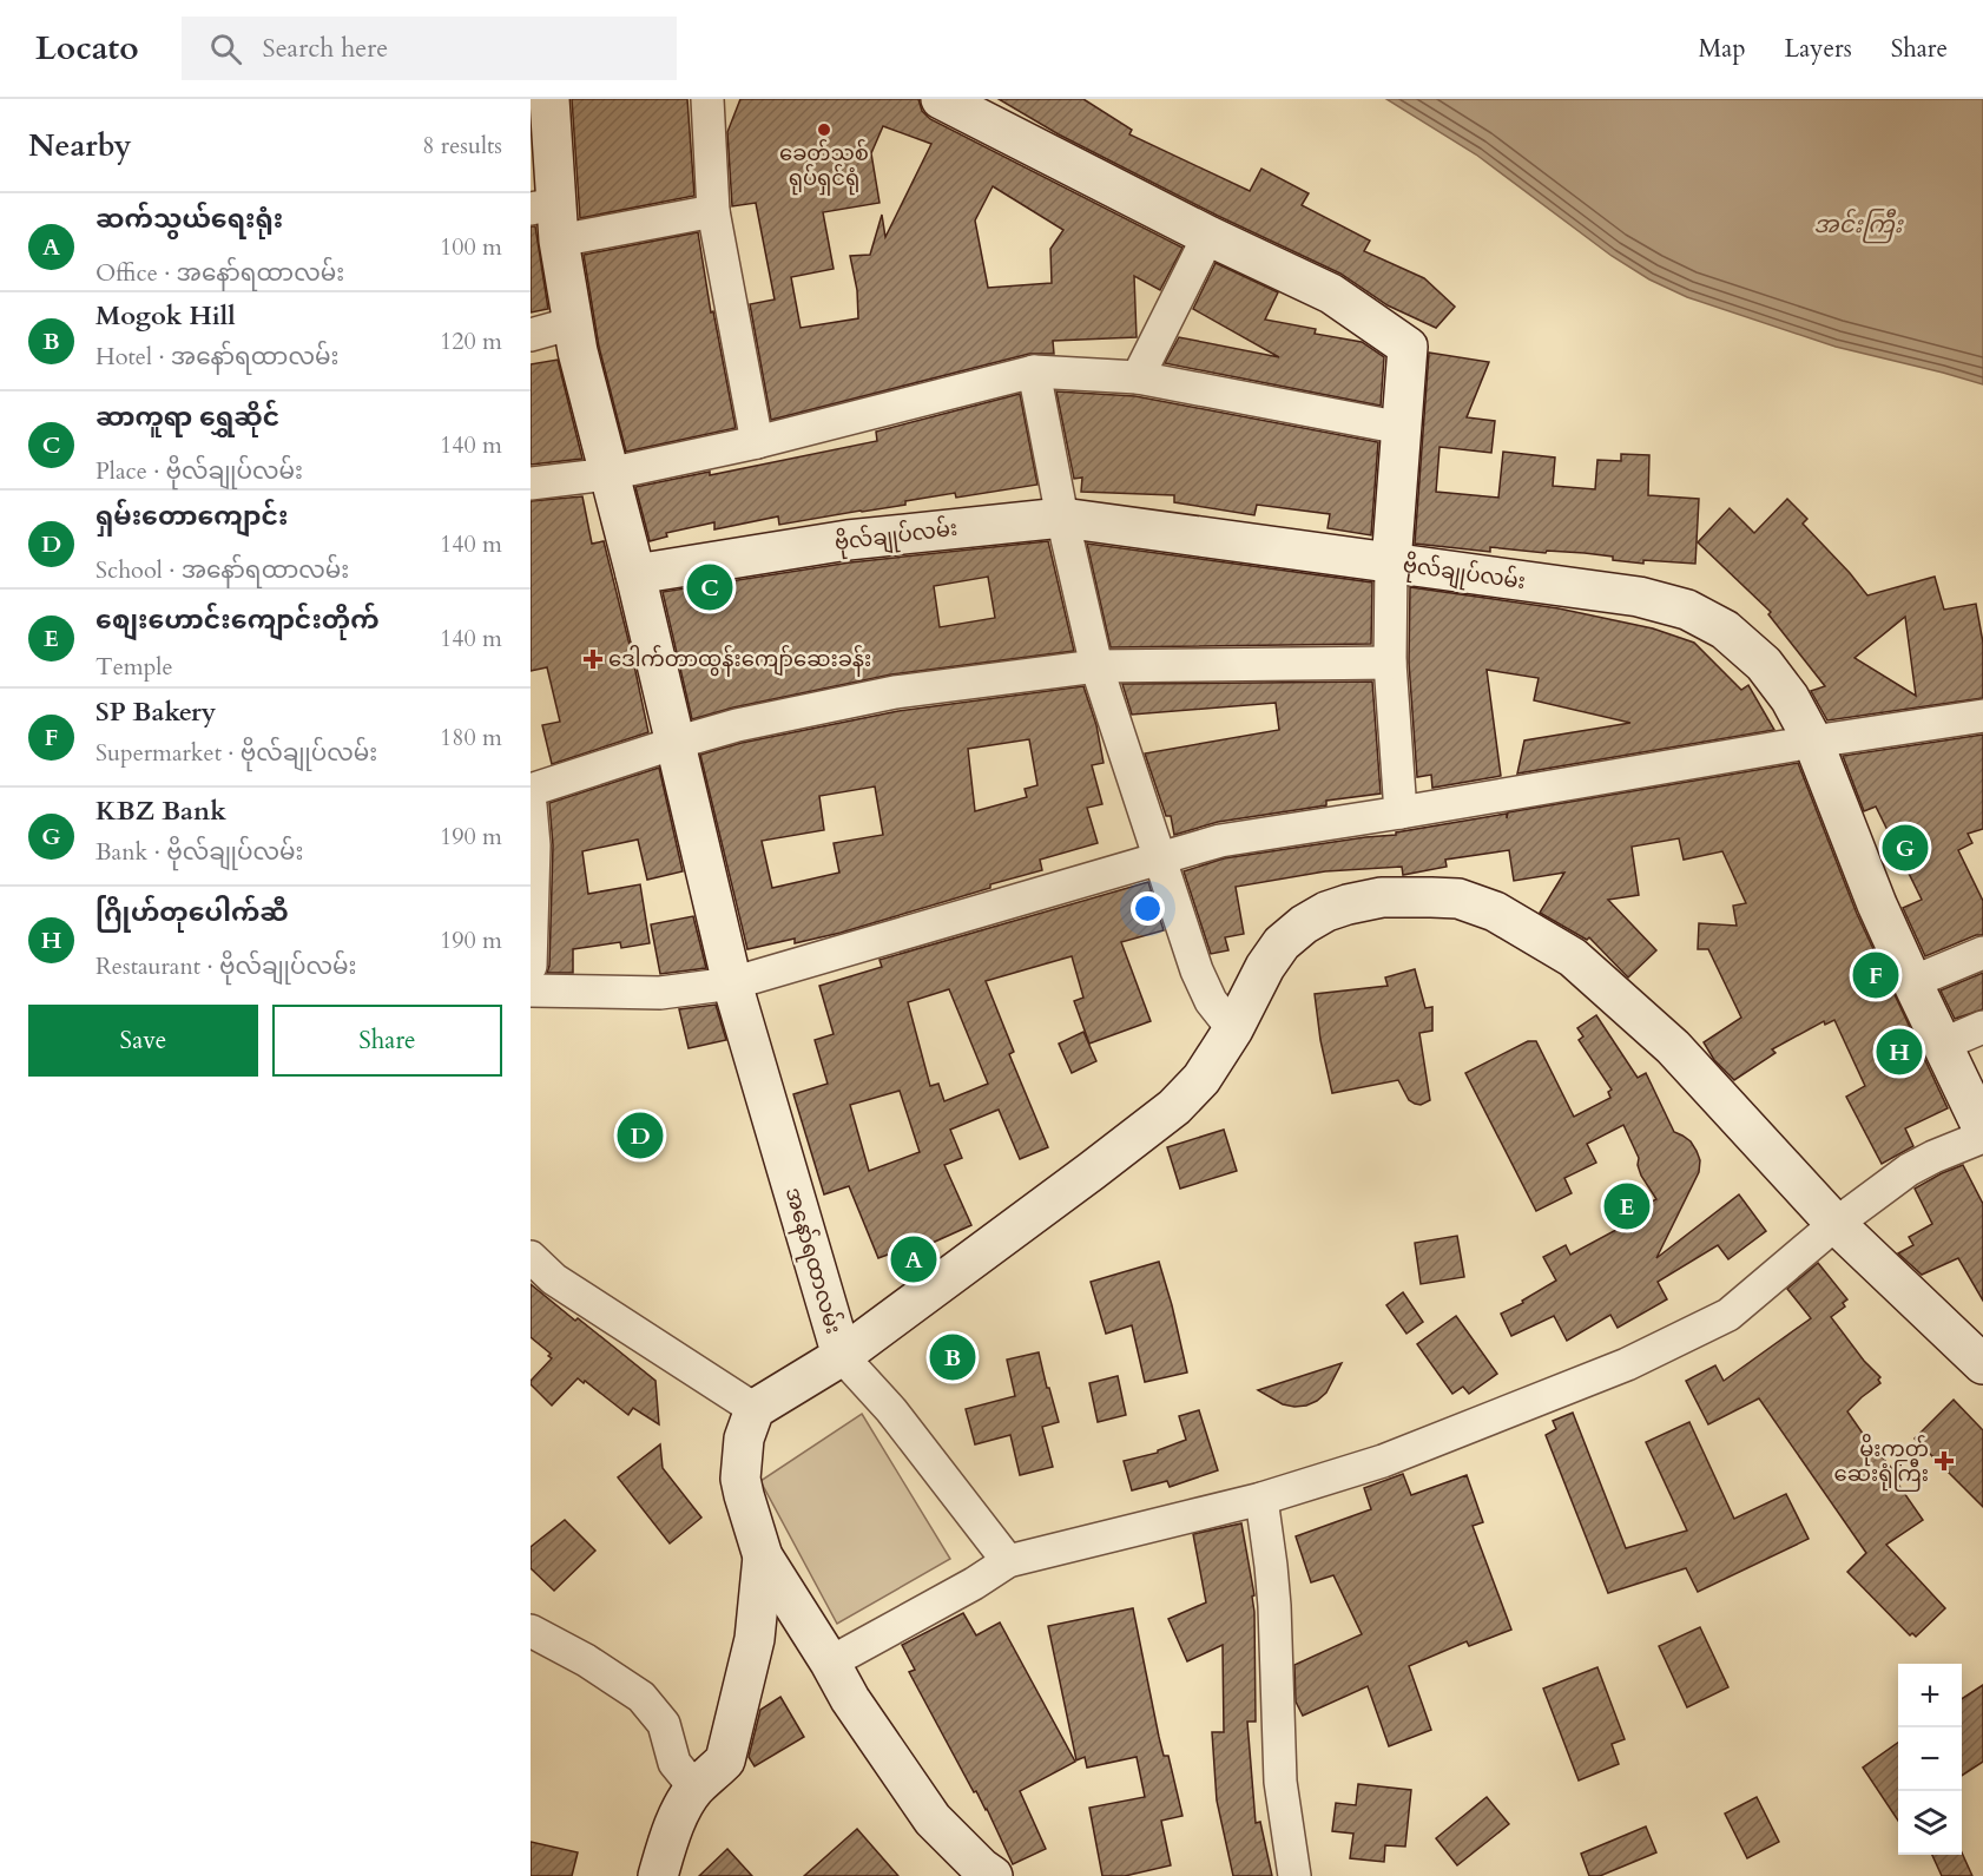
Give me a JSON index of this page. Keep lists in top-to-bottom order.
{
  "streets": {
    "street": ["ဗိုလ်‌ချုပ်‌လမ်း", "အ‌နော်‌ရထာလမ်း"]
  },
  "crossings": [
    ["ဗိုလ်‌ချုပ်‌လမ်း", "အ‌နော်‌ရထာလမ်း"]
  ],
  "water": ["အင်းကြီး"],
  "places": {
    "other": ["ခေတ်သစ် ရုပ်‌ရှင်ရုံ"],
    "health": ["ဒေါက်တာထွန်းကျော်ဆေးခန်း", "မိုးကုတ်‌ ‌ဆေးရုံကြီး"]
  },
  "page": {
    "header": "Locato",
    "search": "Search here",
    "nav": ["Map", "Layers", "Share"],
    "heading": ["Nearby", "8 results"],
    "list": [
      {
        "mark": "A",
        "name": "ဆက်သွယ်ရေးရုံး",
        "note": "Office · အ‌နော်‌ရထာလမ်း",
        "value": "100 m"
      },
      {
        "mark": "B",
        "name": "Mogok Hill",
        "note": "Hotel · အ‌နော်‌ရထာလမ်း",
        "value": "120 m"
      },
      {
        "mark": "C",
        "name": "ဆာကူရာ ရွှေဆိုင်",
        "note": "Place · ဗိုလ်‌ချုပ်‌လမ်း",
        "value": "140 m"
      },
      {
        "mark": "D",
        "name": "ရှမ်းတောကျောင်း",
        "note": "School · အ‌နော်‌ရထာလမ်း",
        "value": "140 m"
      },
      {
        "mark": "E",
        "name": "စျေးဟောင်းကျောင်းတိုက်",
        "note": "Temple",
        "value": "140 m"
      },
      {
        "mark": "F",
        "name": "SP Bakery",
        "note": "Supermarket · ဗိုလ်‌ချုပ်‌လမ်း",
        "value": "180 m"
      },
      {
        "mark": "G",
        "name": "KBZ Bank",
        "note": "Bank · ဗိုလ်‌ချုပ်‌လမ်း",
        "value": "190 m"
      },
      {
        "mark": "H",
        "name": "ဂြိုဟ်တုပေါက်ဆီ",
        "note": "Restaurant · ဗိုလ်‌ချုပ်‌လမ်း",
        "value": "190 m"
      }
    ],
    "pins": [
      "C",
      "G",
      "F",
      "H",
      "D",
      "E",
      "A",
      "B"
    ],
    "buttons": ["Save", "Share"],
    "map_buttons": ["+", "−"]
  }
}
